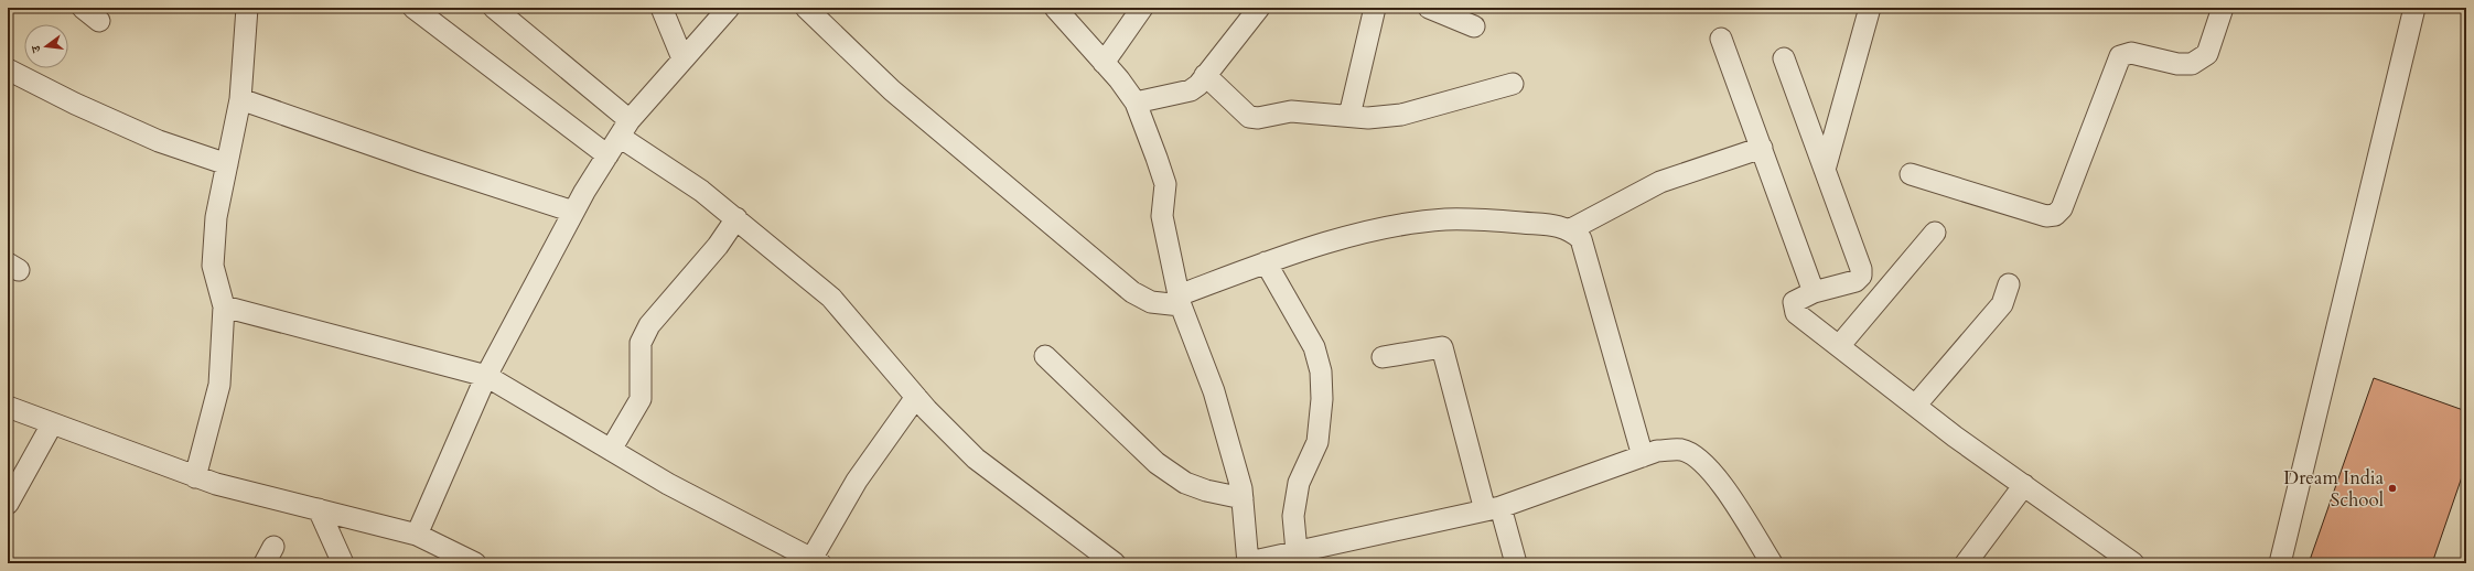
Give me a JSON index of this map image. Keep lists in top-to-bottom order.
{
  "places": ["Dream India School"],
  "north": "left"
}
